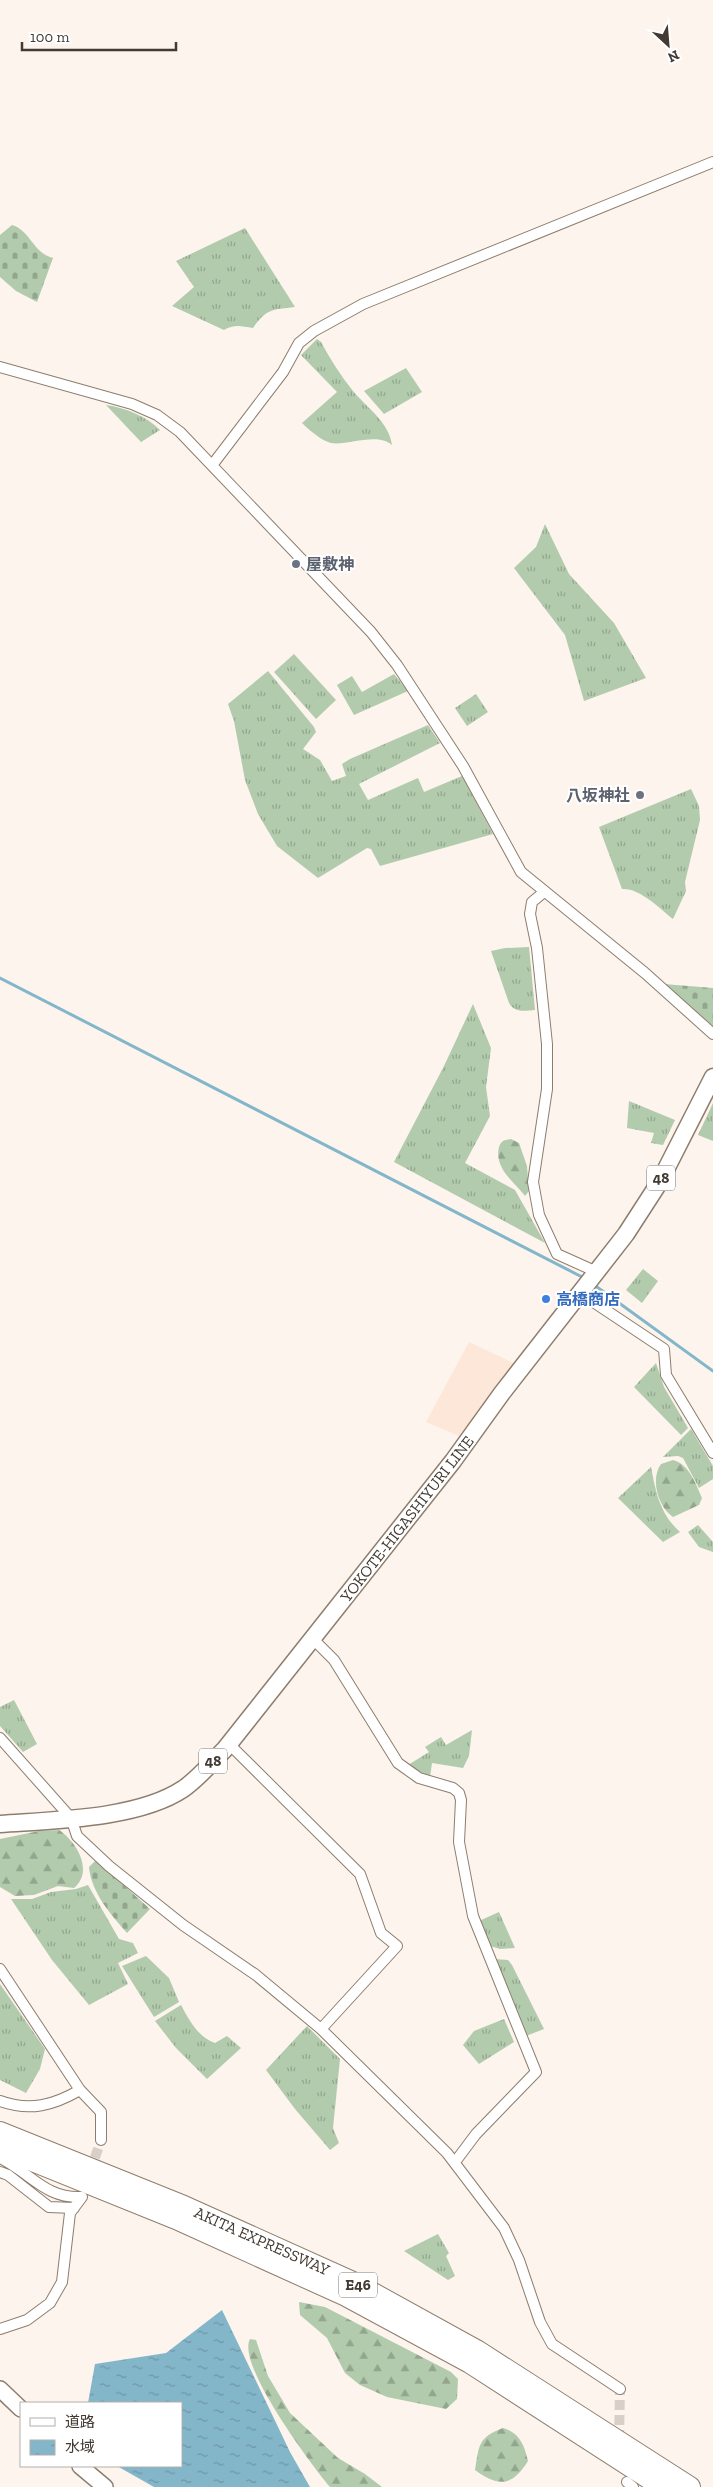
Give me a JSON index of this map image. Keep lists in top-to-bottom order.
{
  "streets": {
    "highway": ["AKITA EXPRESSWAY", "E46"],
    "main road": ["48", "YOKOTE-HIGASHIYURI LINE"]
  },
  "places": ["屋敷神", "八坂神社", "高橋商店"],
  "legend": ["道路", "水域"],
  "scale_bar": "100 m",
  "north": "bottom right"
}
